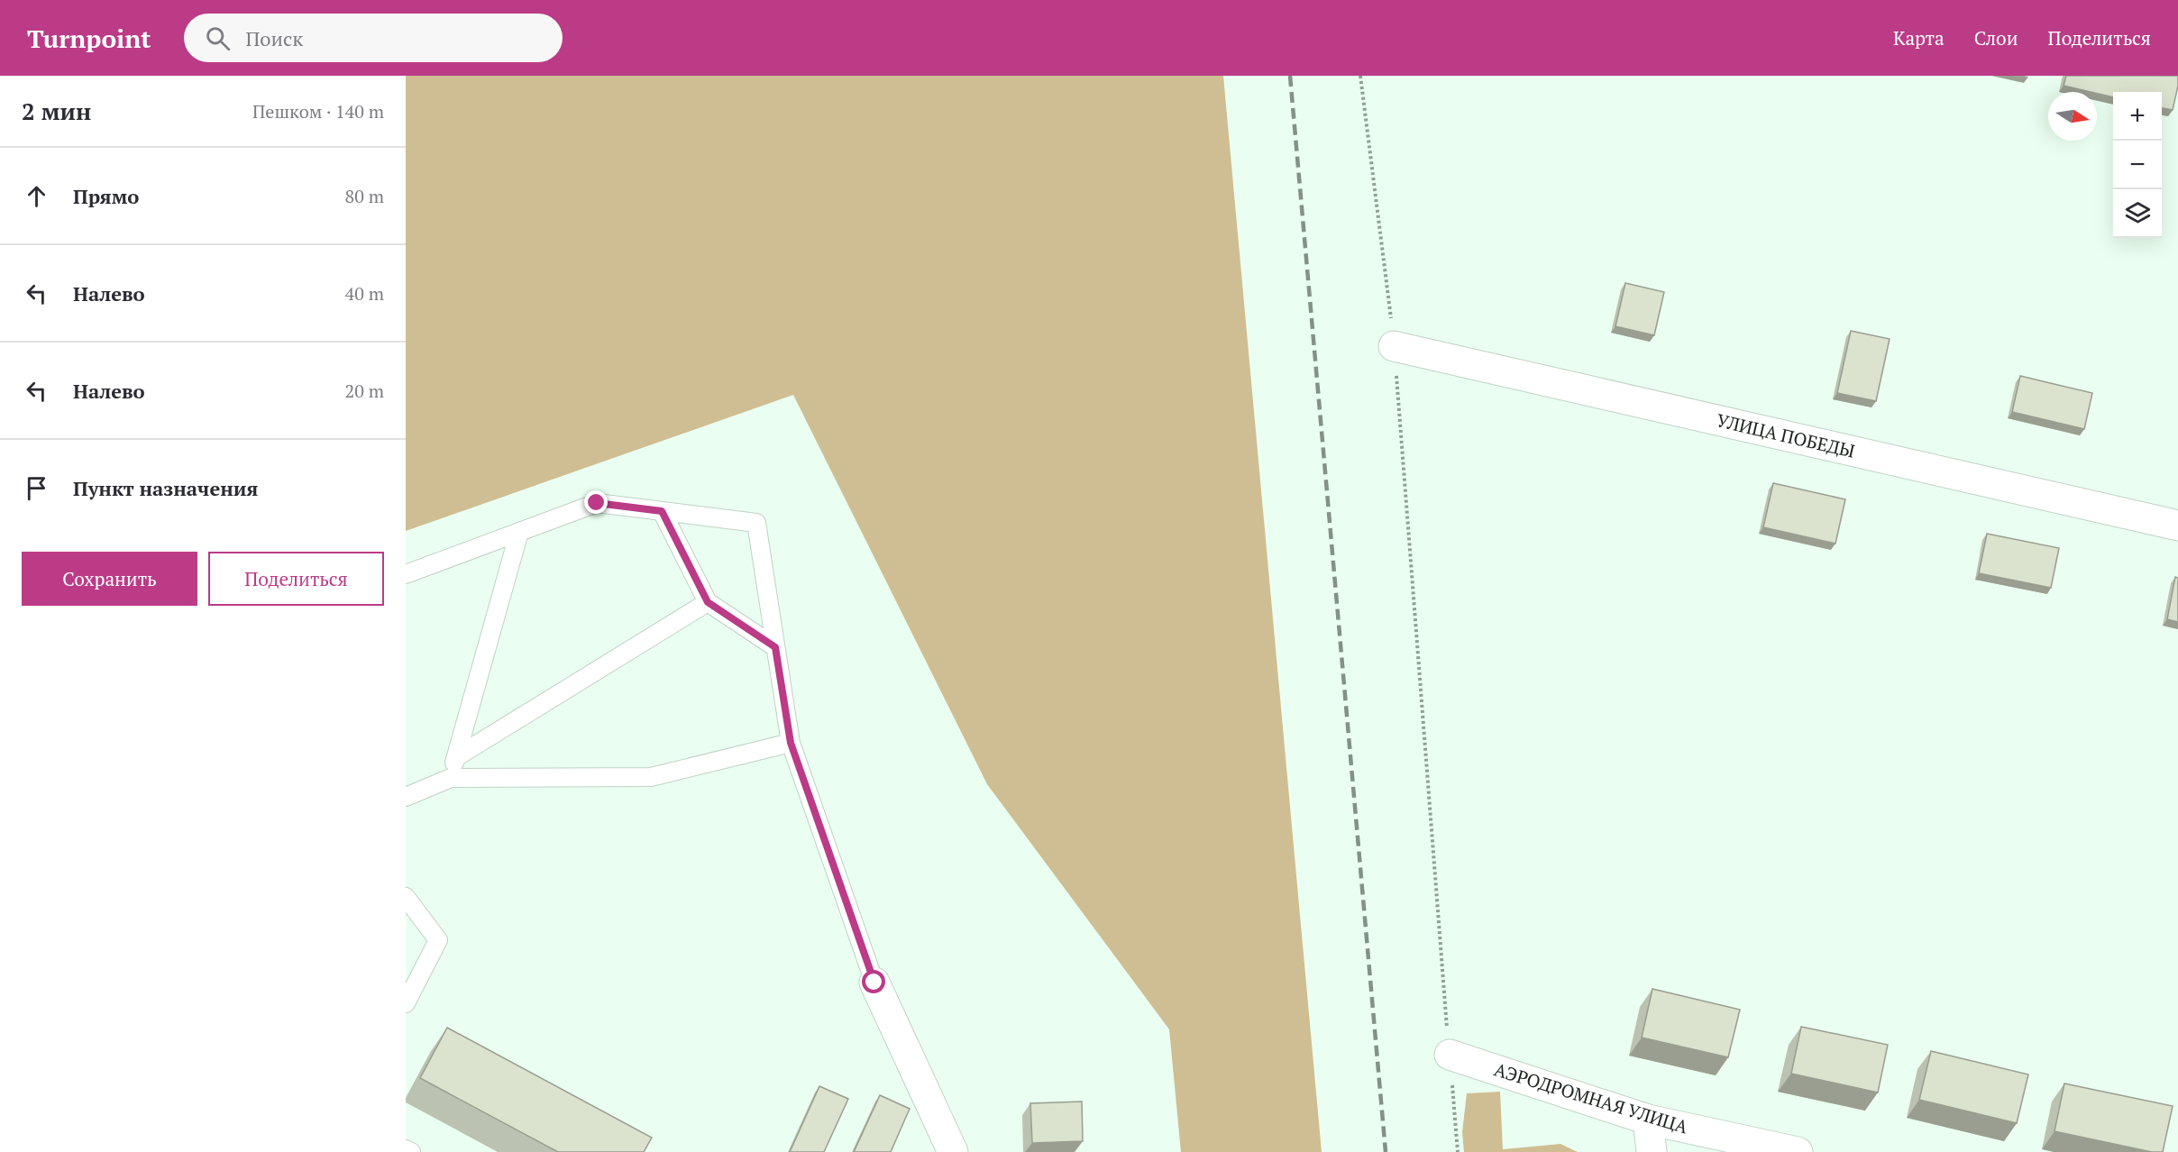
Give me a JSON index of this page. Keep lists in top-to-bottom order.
{
  "streets": {
    "street": ["УЛИЦА ПОБЕДЫ", "АЭРОДРОМНАЯ УЛИЦА"]
  },
  "north": "right",
  "page": {
    "header": "Turnpoint",
    "search": "Поиск",
    "nav": ["Карта", "Слои", "Поделиться"],
    "heading": ["2 мин", "Пешком · 140 m"],
    "map_buttons": ["+", "−"],
    "list": [
      ["Прямо", "80 m"],
      ["Налево", "40 m"],
      ["Налево", "20 m"],
      "Пункт назначения"
    ],
    "buttons": ["Сохранить", "Поделиться"]
  }
}
